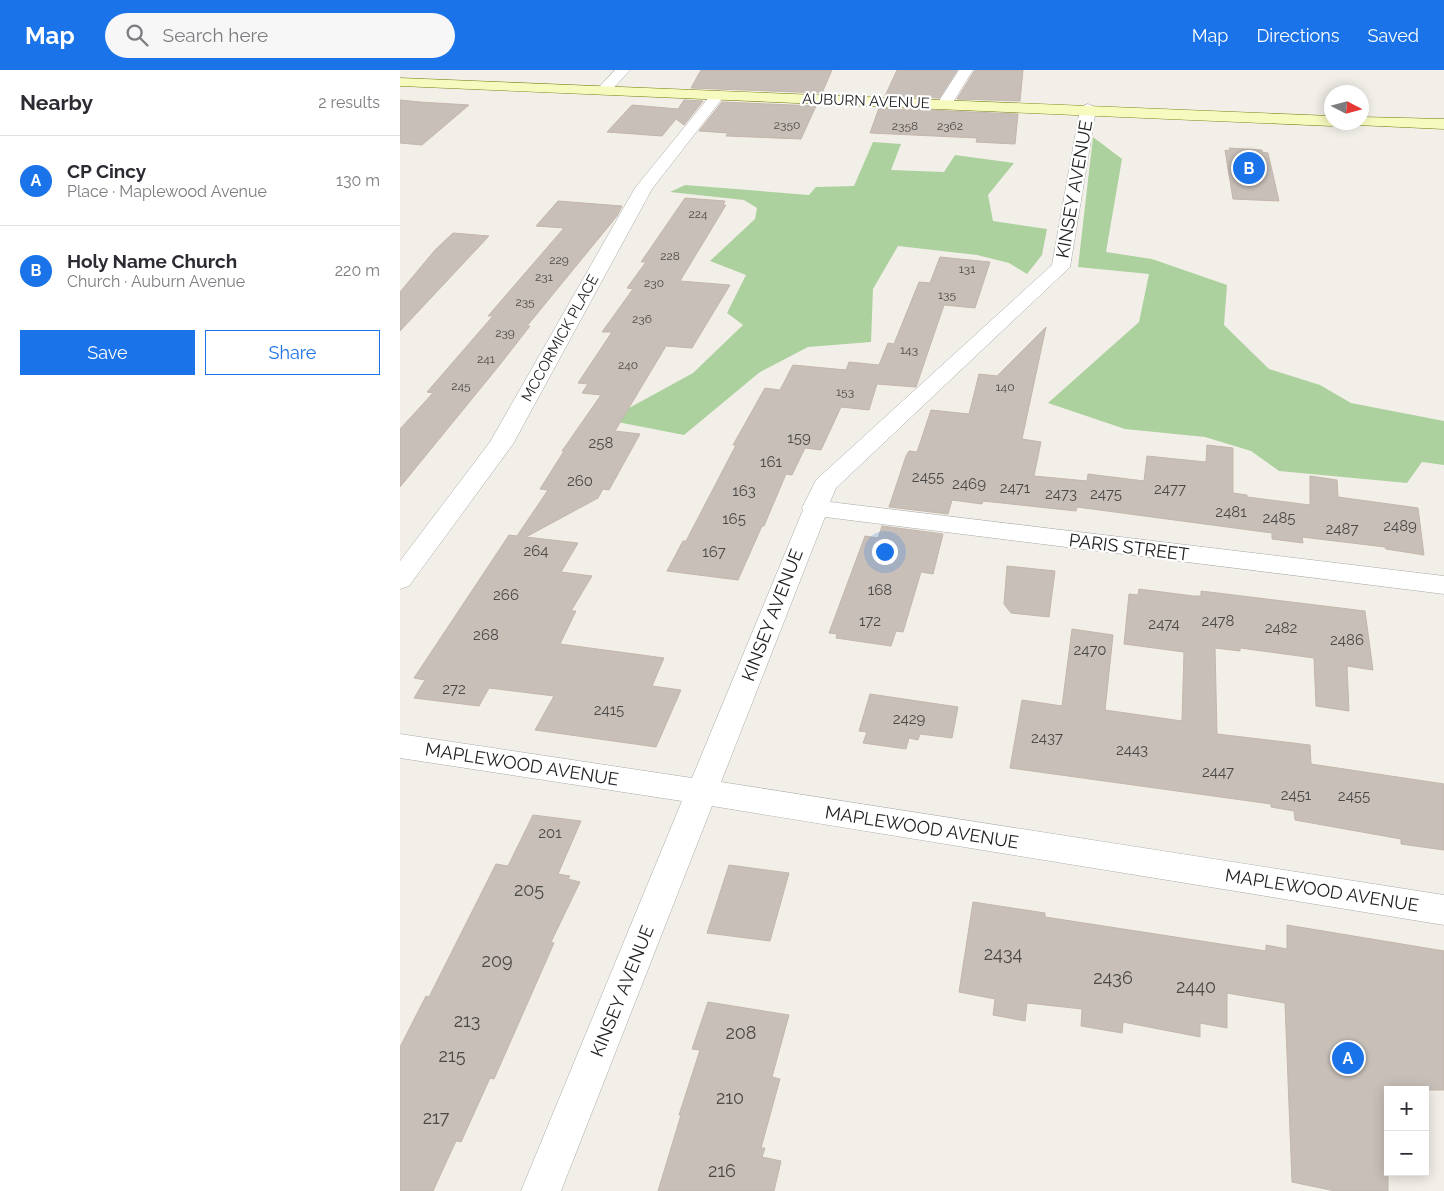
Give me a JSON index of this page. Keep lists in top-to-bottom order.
{
  "streets": {
    "main road": ["AUBURN AVENUE"],
    "street": [
      "KINSEY AVENUE",
      "MCCORMICK PLACE",
      "PARIS STREET",
      "MAPLEWOOD AVENUE"
    ]
  },
  "crossings": [
    ["AUBURN AVENUE", "KINSEY AVENUE"],
    ["AUBURN AVENUE", "MCCORMICK PLACE"],
    ["KINSEY AVENUE", "PARIS STREET"],
    ["KINSEY AVENUE", "MAPLEWOOD AVENUE"]
  ],
  "house_numbers": [
    "2350",
    "2358",
    "2362",
    "224",
    "228",
    "229",
    "131",
    "231",
    "230",
    "135",
    "235",
    "236",
    "239",
    "143",
    "241",
    "240",
    "245",
    "140",
    "153",
    "159",
    "258",
    "161",
    "2455",
    "260",
    "2469",
    "2471",
    "2477",
    "163",
    "2473",
    "2475",
    "2481",
    "2485",
    "165",
    "2489",
    "2487",
    "264",
    "167",
    "168",
    "266",
    "172",
    "2478",
    "2474",
    "2482",
    "268",
    "2486",
    "2470",
    "272",
    "2415",
    "2429",
    "2437",
    "2443",
    "2447",
    "2451",
    "2455",
    "201",
    "205",
    "2434",
    "209",
    "2436",
    "2440",
    "213",
    "208",
    "215",
    "210",
    "217",
    "216"
  ],
  "north": "right",
  "page": {
    "header": "Map",
    "search": "Search here",
    "nav": ["Map", "Directions", "Saved"],
    "heading": ["Nearby", "2 results"],
    "list": [
      {
        "mark": "A",
        "name": "CP Cincy",
        "note": "Place · Maplewood Avenue",
        "value": "130 m"
      },
      {
        "mark": "B",
        "name": "Holy Name Church",
        "note": "Church · Auburn Avenue",
        "value": "220 m"
      }
    ],
    "pins": ["B", "A"],
    "buttons": ["Save", "Share"],
    "map_buttons": ["+", "−"]
  }
}
